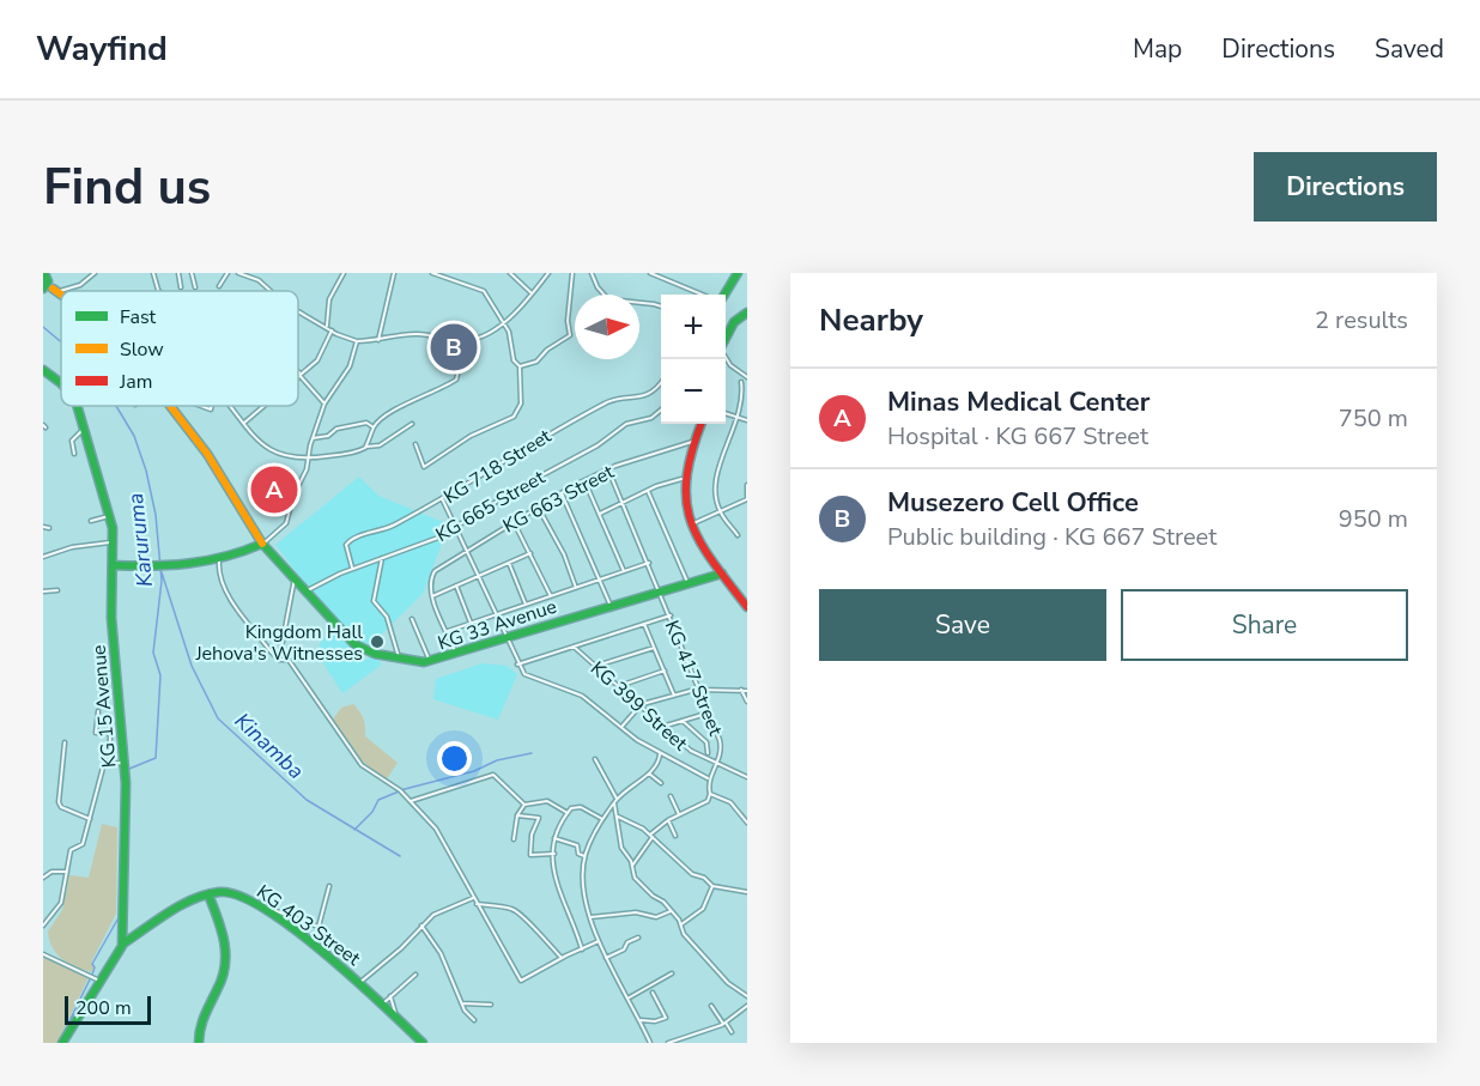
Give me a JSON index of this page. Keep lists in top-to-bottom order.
{
  "streets": {
    "main road": ["KG 33 Avenue", "KG 15 Avenue", "KG 403 Street"],
    "street": [
      "KG 718 Street",
      "KG 663 Street",
      "KG 665 Street",
      "KG 417 Street",
      "KG 399 Street"
    ]
  },
  "crossings": [
    ["KG 718 Street", "KG 665 Street"],
    ["KG 663 Street", "KG 417 Street"],
    ["KG 665 Street", "KG 33 Avenue"],
    ["KG 33 Avenue", "KG 417 Street"],
    ["KG 417 Street", "KG 399 Street"]
  ],
  "water": ["Karuruma", "Kinamba"],
  "places": ["Kingdom Hall Jehova's Witnesses"],
  "legend": ["Fast", "Slow", "Jam"],
  "scale_bar": "200 m",
  "north": "right",
  "page": {
    "header": "Wayfind",
    "nav": ["Map", "Directions", "Saved"],
    "buttons": [
      "Directions",
      ["Save", "Share"]
    ],
    "title": "Find us",
    "heading": ["Nearby", "2 results"],
    "map_buttons": ["+", "−"],
    "pins": ["B", "A"],
    "list": [
      {
        "mark": "A",
        "name": "Minas Medical Center",
        "note": "Hospital · KG 667 Street",
        "value": "750 m"
      },
      {
        "mark": "B",
        "name": "Musezero Cell Office",
        "note": "Public building · KG 667 Street",
        "value": "950 m"
      }
    ],
    "scale": "200 m"
  }
}
